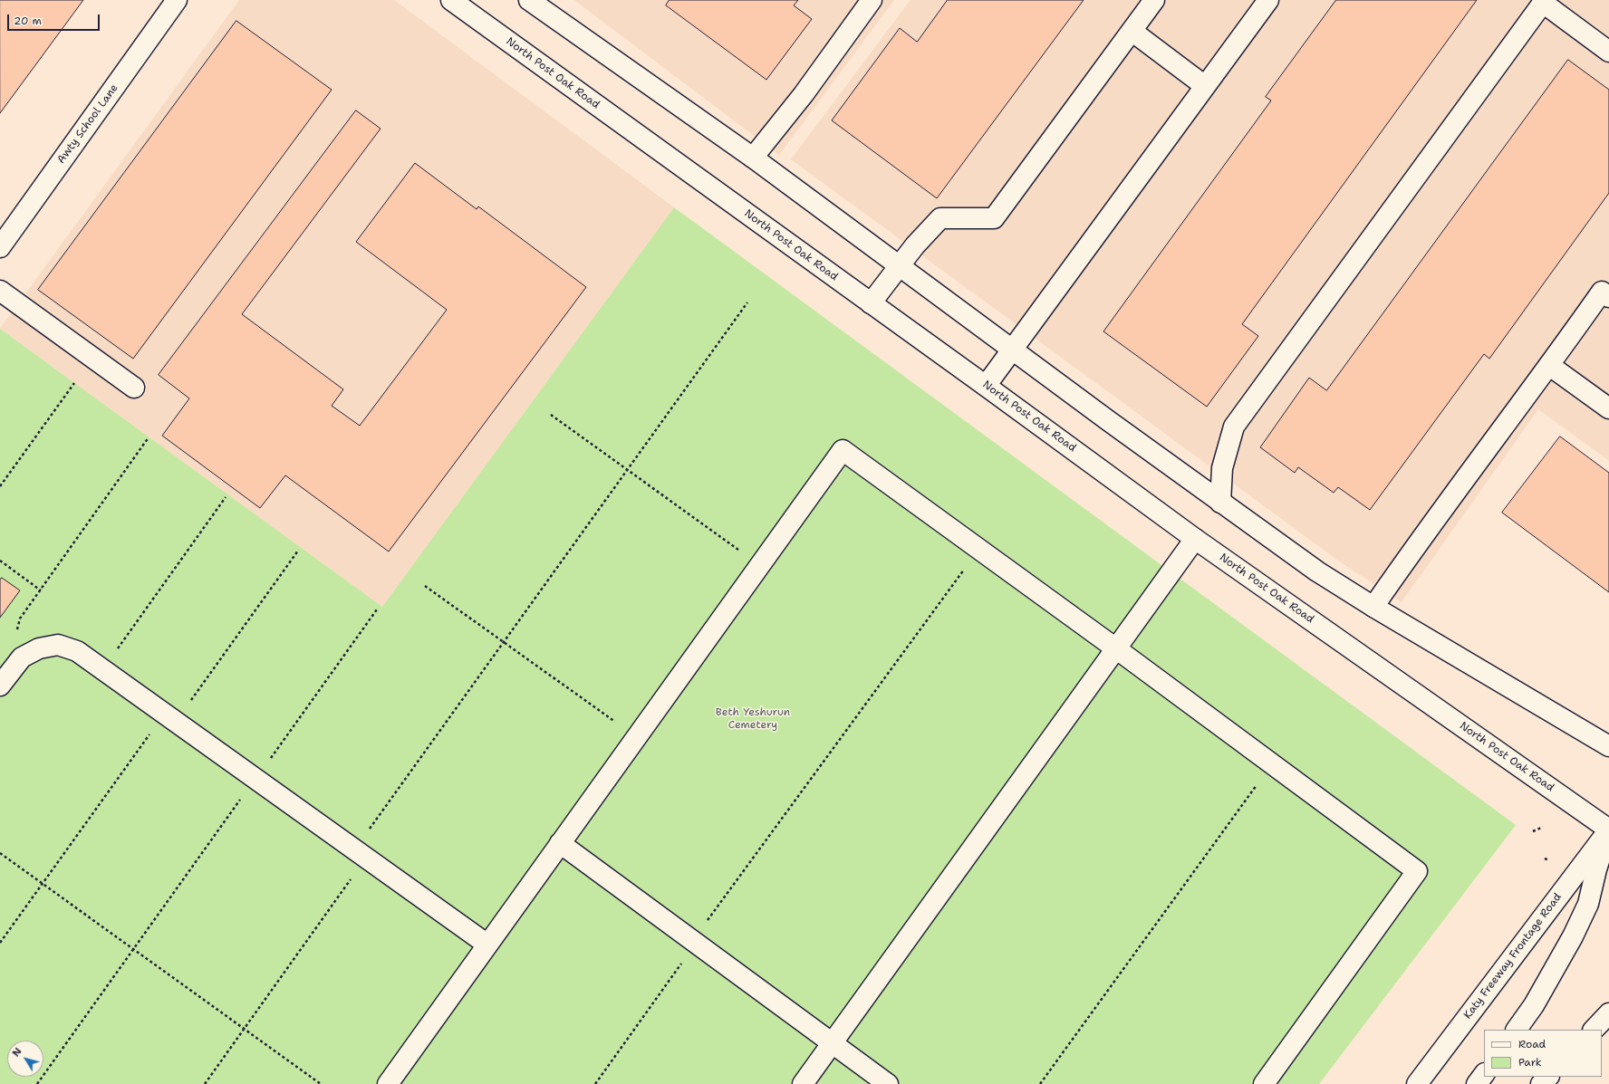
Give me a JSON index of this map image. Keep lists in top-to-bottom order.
{
  "streets": {
    "main road": ["North Post Oak Road", "Awty School Lane", "Katy Freeway Frontage Road"]
  },
  "crossings": [
    ["North Post Oak Road", "Katy Freeway Frontage Road"]
  ],
  "parks": ["Beth Yeshurun Cemetery"],
  "legend": ["Road", "Park"],
  "scale_bar": "20 m",
  "north": "top left"
}
